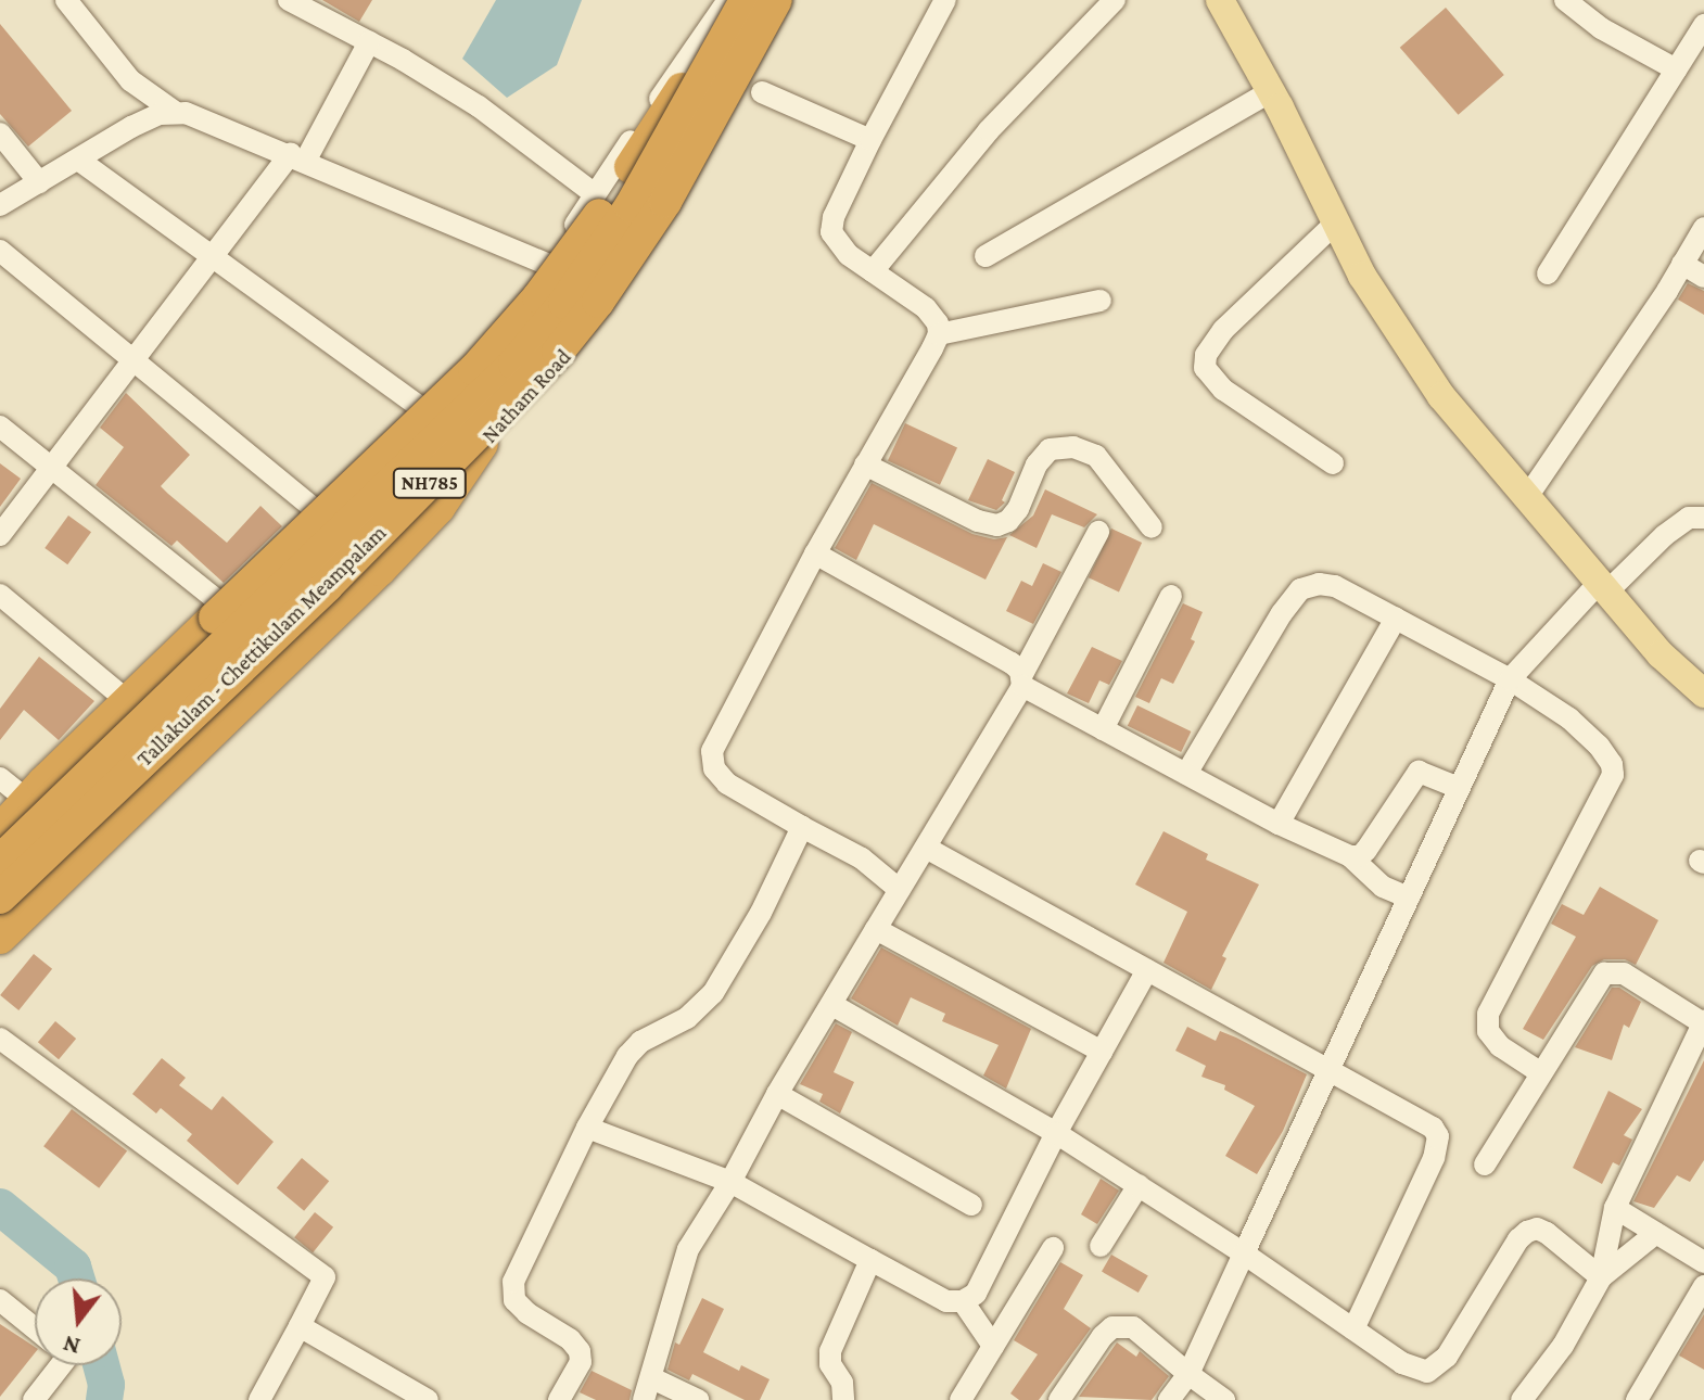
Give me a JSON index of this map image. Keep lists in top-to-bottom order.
{
  "streets": {
    "highway": ["NH785", "Tallakulam - Chettikulam Meampalam"],
    "main road": ["Natham Road"]
  },
  "north": "bottom"
}
